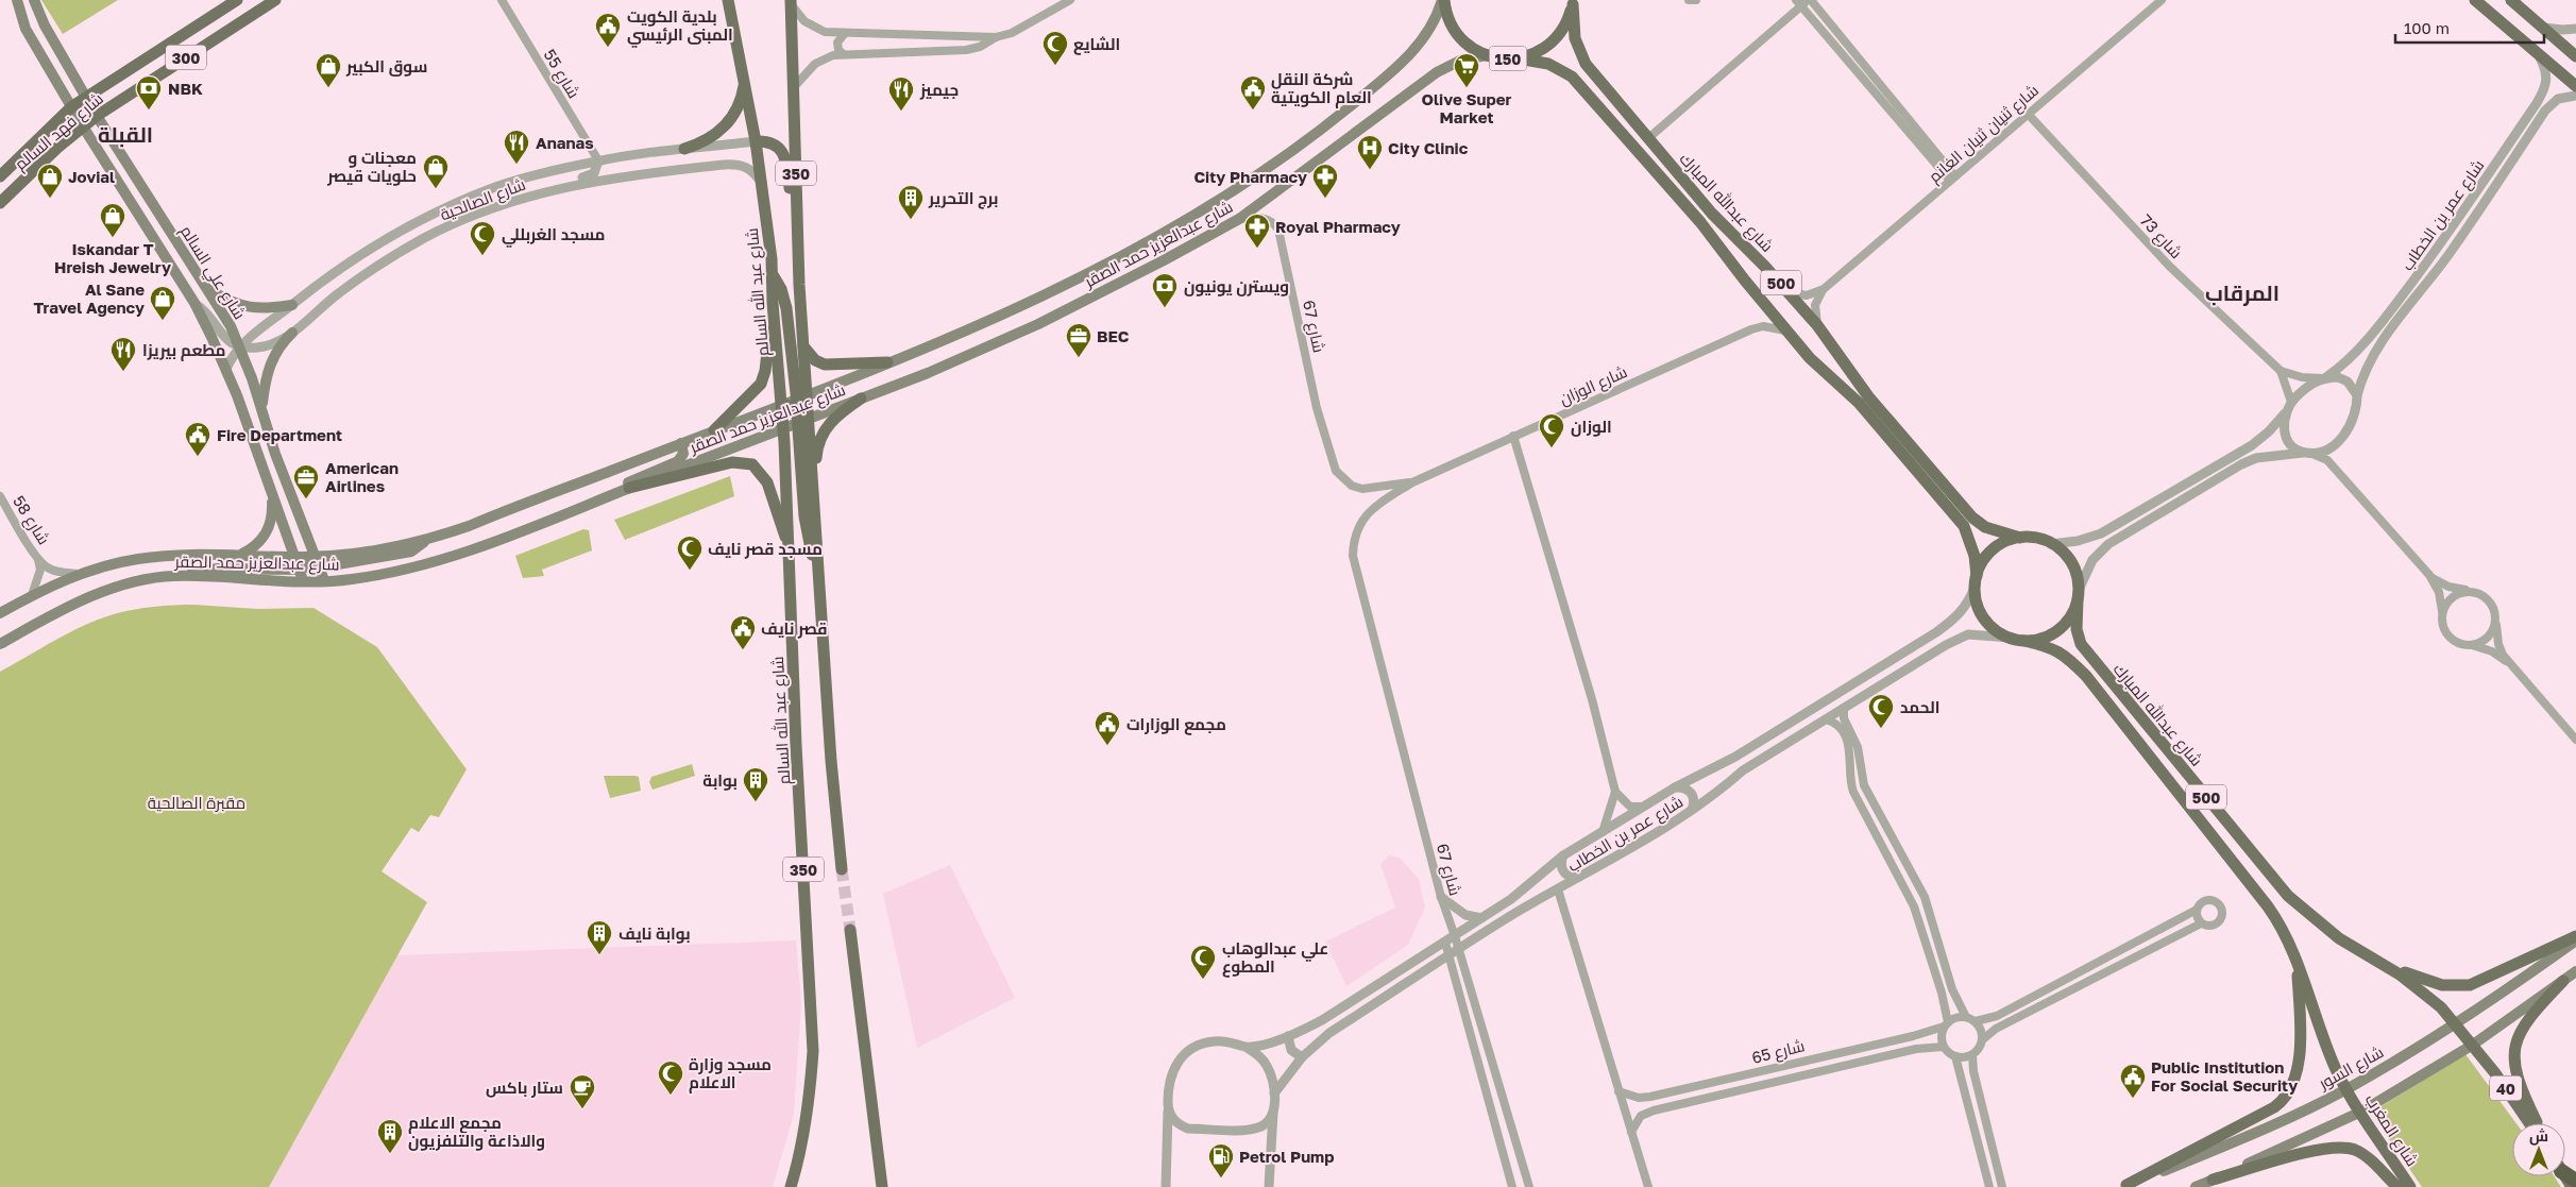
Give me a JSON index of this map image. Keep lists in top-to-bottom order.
{
  "streets": {
    "main road": [
      "300",
      "150",
      "شارع فهد السالم",
      "350",
      "شارع عبدالله المبارك",
      "شارع عبدالعزيز حمد الصقر",
      "شارع علي السالم",
      "500",
      "شارع عبد الله السالم",
      "شارع السور",
      "40",
      "شارع المغرب"
    ],
    "street": [
      "شارع 55",
      "شارع ثنيان ثنيان الغانم",
      "شارع الصالحية",
      "شارع عمر بن الخطاب",
      "شارع 73",
      "شارع 67",
      "شارع الوزان",
      "شارع 58",
      "شارع 65"
    ]
  },
  "crossings": [
    ["150", "شارع عبدالله المبارك"],
    ["150", "شارع عبدالعزيز حمد الصقر"],
    ["شارع 55", "شارع الصالحية"],
    ["شارع فهد السالم", "شارع علي السالم"],
    ["شارع ثنيان ثنيان الغانم", "شارع 73"],
    ["350", "شارع عبدالعزيز حمد الصقر"],
    ["شارع الصالحية", "شارع علي السالم"],
    ["شارع الصالحية", "شارع عبد الله السالم"],
    ["شارع عبدالله المبارك", "شارع عمر بن الخطاب"],
    ["شارع عبدالله المبارك", "500"],
    ["شارع عبدالله المبارك", "شارع الوزان"],
    ["شارع عبدالله المبارك", "شارع السور"],
    ["شارع عبدالله المبارك", "40"],
    ["شارع عبدالله المبارك", "شارع المغرب"],
    ["شارع عمر بن الخطاب", "شارع 73"],
    ["شارع عمر بن الخطاب", "500"],
    ["شارع عمر بن الخطاب", "شارع 67"],
    ["شارع عبدالعزيز حمد الصقر", "شارع علي السالم"],
    ["شارع عبدالعزيز حمد الصقر", "شارع عبد الله السالم"],
    ["شارع عبدالعزيز حمد الصقر", "شارع 67"],
    ["شارع عبدالعزيز حمد الصقر", "شارع 58"],
    ["شارع 67", "شارع الوزان"],
    ["شارع السور", "40"],
    ["شارع السور", "شارع المغرب"]
  ],
  "districts": ["القبلة", "المرقاب"],
  "parks": ["مقبرة الصالحية"],
  "places": {
    "public building": [
      "بلدية الكويت المبنى الرئيسي",
      "شركة النقل العام الكويتية",
      "Fire Department",
      "قصر نايف",
      "مجمع الوزارات",
      "Public Institution For Social Security"
    ],
    "mosque": [
      "الشايع",
      "مسجد الغربللي",
      "الوزان",
      "مسجد قصر نايف",
      "الحمد",
      "علي عبدالوهاب المطوع",
      "مسجد وزارة الاعلام"
    ],
    "shop": [
      "سوق الكبير",
      "معجنات و حلويات قيصر",
      "Jovial",
      "Iskandar T Hreish Jewelry",
      "Al Sane Travel Agency"
    ],
    "supermarket": ["Olive Super Market"],
    "bank": ["NBK", "ويسترن يونيون"],
    "restaurant": ["جيميز", "Ananas", "مطعم بيريزا"],
    "hospital": ["City Clinic"],
    "pharmacy": ["City Pharmacy", "Royal Pharmacy"],
    "building": [
      "برج التحرير",
      "بوابة",
      "بوابة نايف",
      "مجمع الاعلام والاذاعة والتلفزيون"
    ],
    "office": ["BEC", "American Airlines"],
    "cafe": ["ستار باكس"],
    "fuel station": ["Petrol Pump"]
  },
  "scale_bar": "100 m",
  "north": "top"
}
